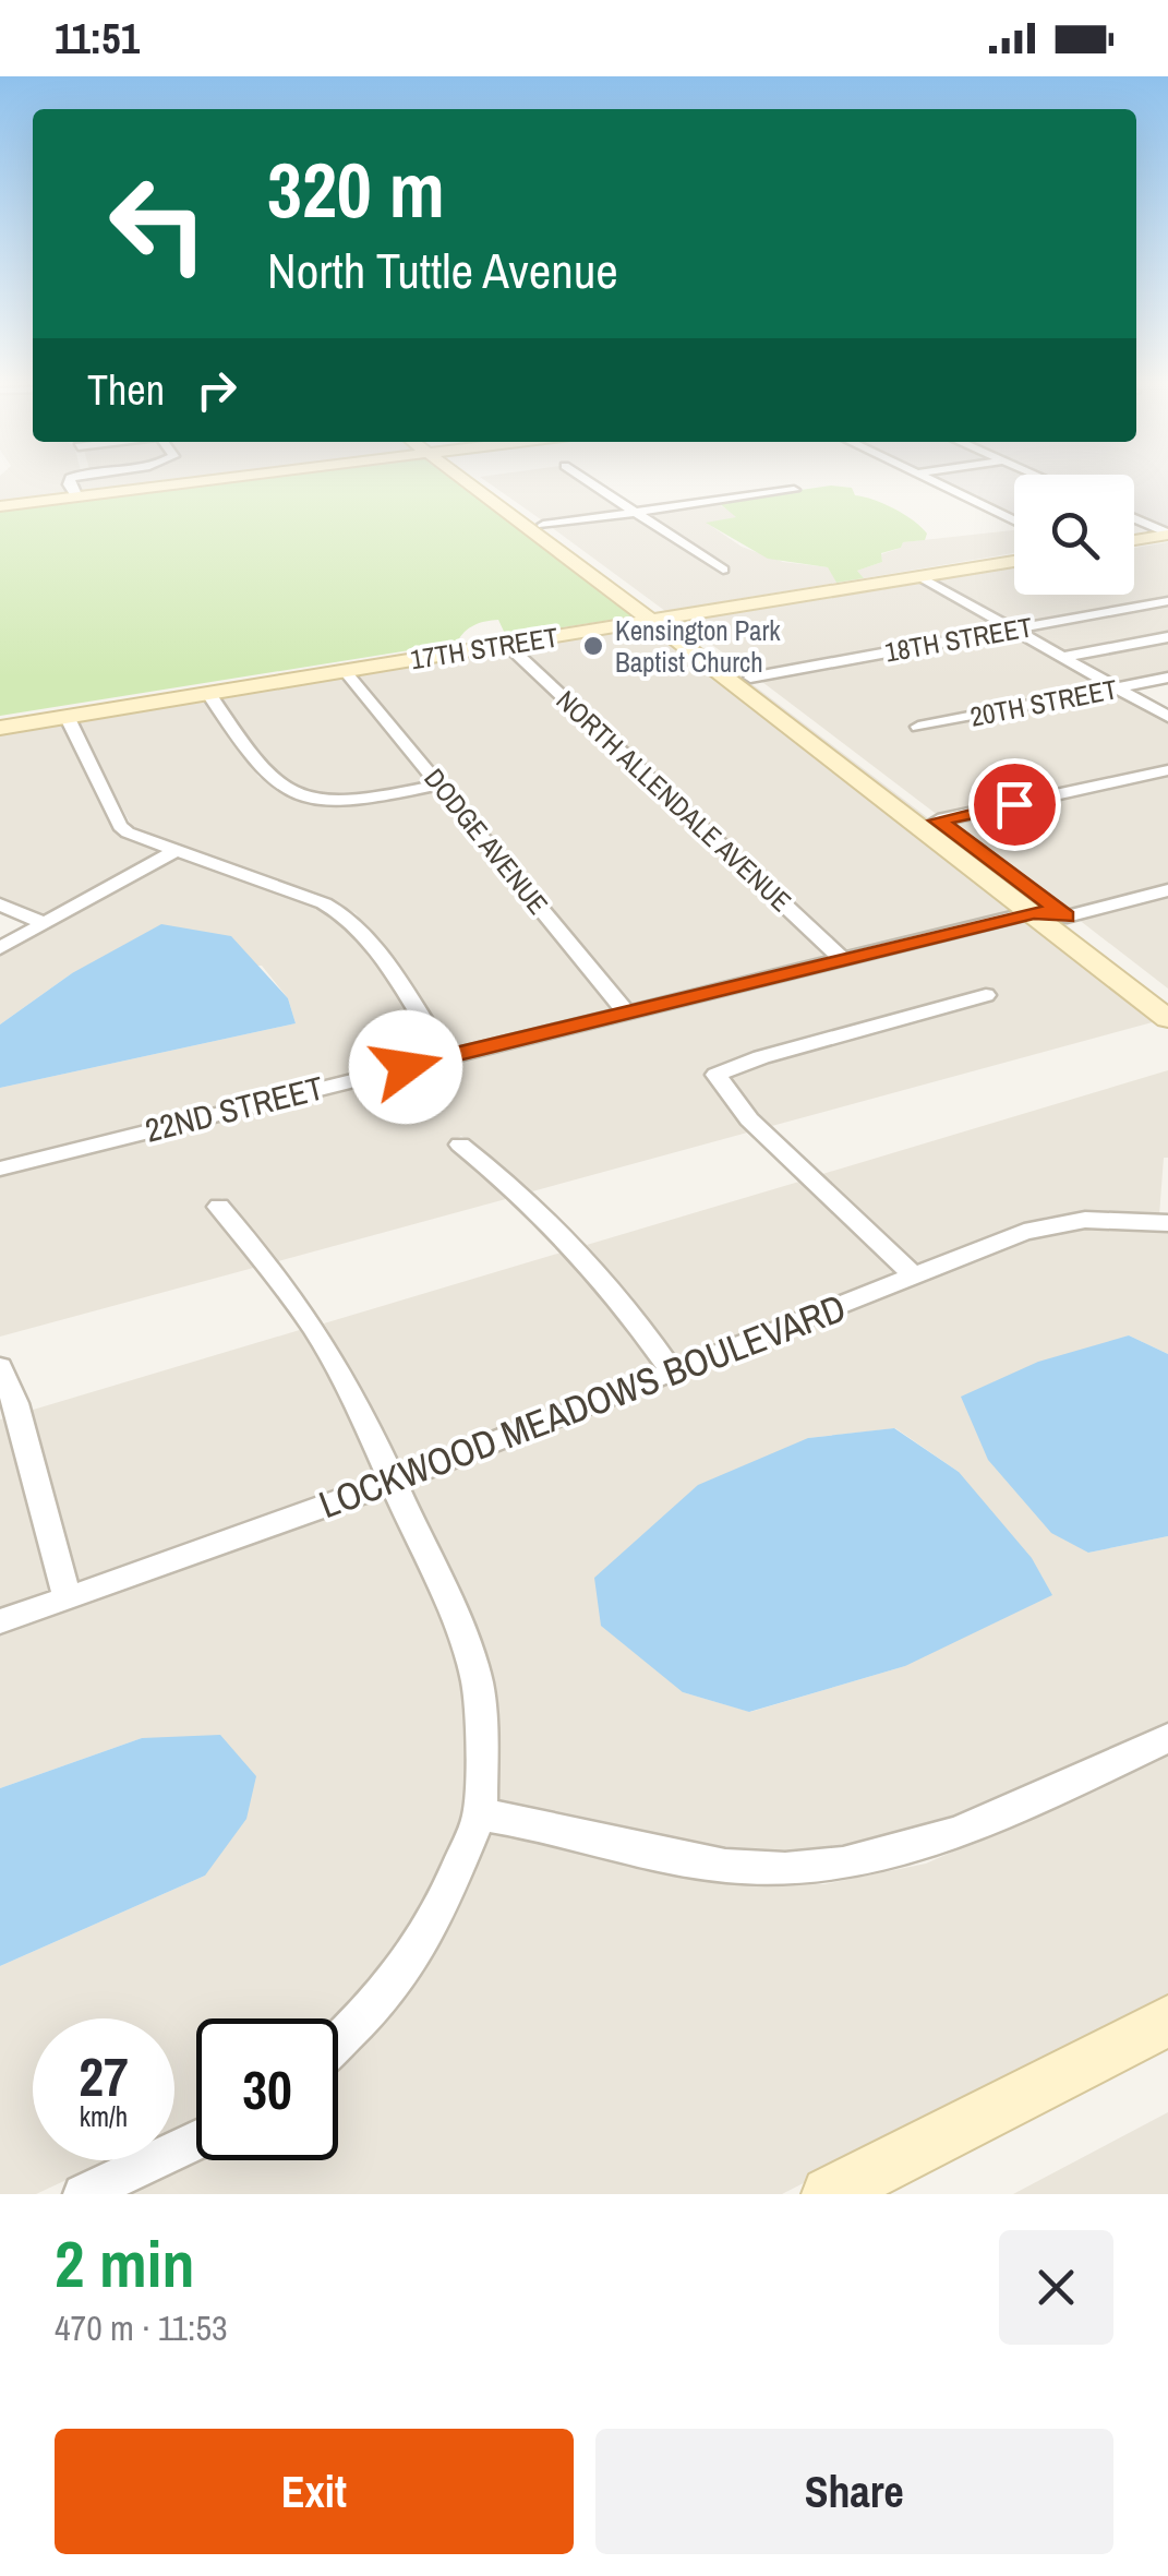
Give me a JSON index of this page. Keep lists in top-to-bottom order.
{
  "streets": {
    "main road": ["17TH STREET"],
    "street": [
      "18TH STREET",
      "20TH STREET",
      "NORTH ALLENDALE AVENUE",
      "DODGE AVENUE",
      "22ND STREET",
      "LOCKWOOD MEADOWS BOULEVARD"
    ]
  },
  "crossings": [
    ["17TH STREET", "NORTH ALLENDALE AVENUE"],
    ["17TH STREET", "DODGE AVENUE"],
    ["NORTH ALLENDALE AVENUE", "22ND STREET"],
    ["DODGE AVENUE", "22ND STREET"]
  ],
  "places": ["Kensington Park Baptist Church"],
  "page": {
    "status": "11:51",
    "turn": ["320 m", "North Tuttle Avenue"],
    "then": "Then",
    "speed": "27 km/h",
    "limit": "30",
    "heading": ["2 min", "470 m · 11:53"],
    "buttons": ["Exit", "Share"]
  }
}
